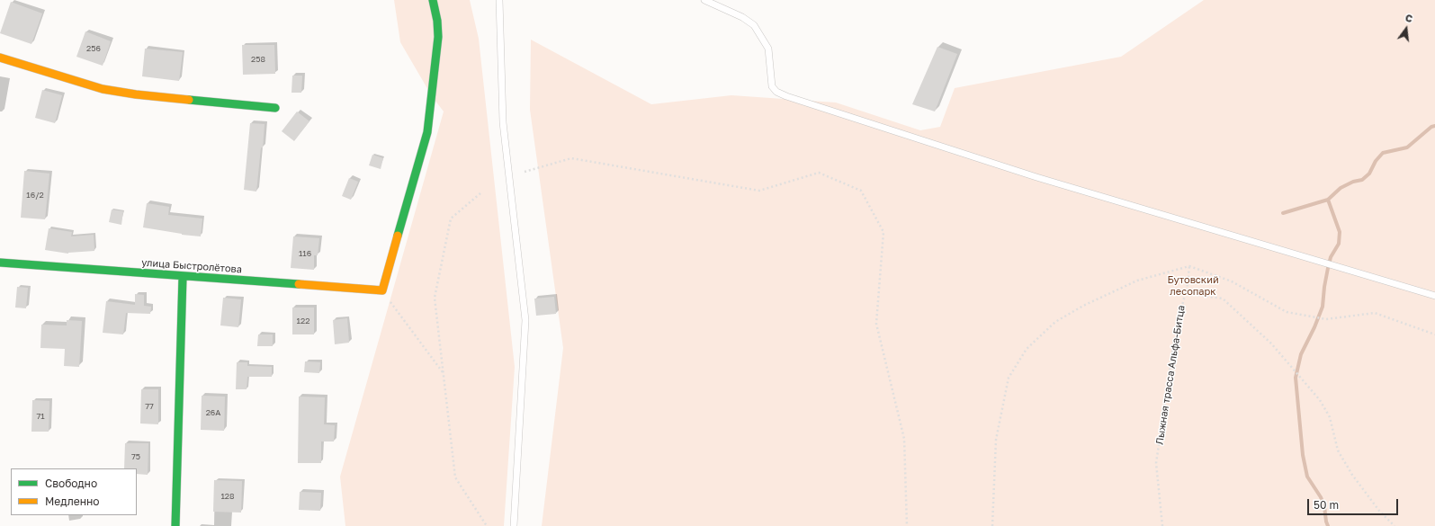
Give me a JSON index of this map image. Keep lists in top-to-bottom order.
{
  "streets": {
    "street": ["улица Быстролётова"],
    "path": ["Лыжная трасса Альфа-Битца"]
  },
  "parks": ["Бутовский лесопарк"],
  "house_numbers": [
    "256",
    "258",
    "16/2",
    "116",
    "122",
    "77",
    "26А",
    "71",
    "75",
    "128"
  ],
  "legend": ["Свободно", "Медленно"],
  "scale_bar": "50 m",
  "north": "top"
}
